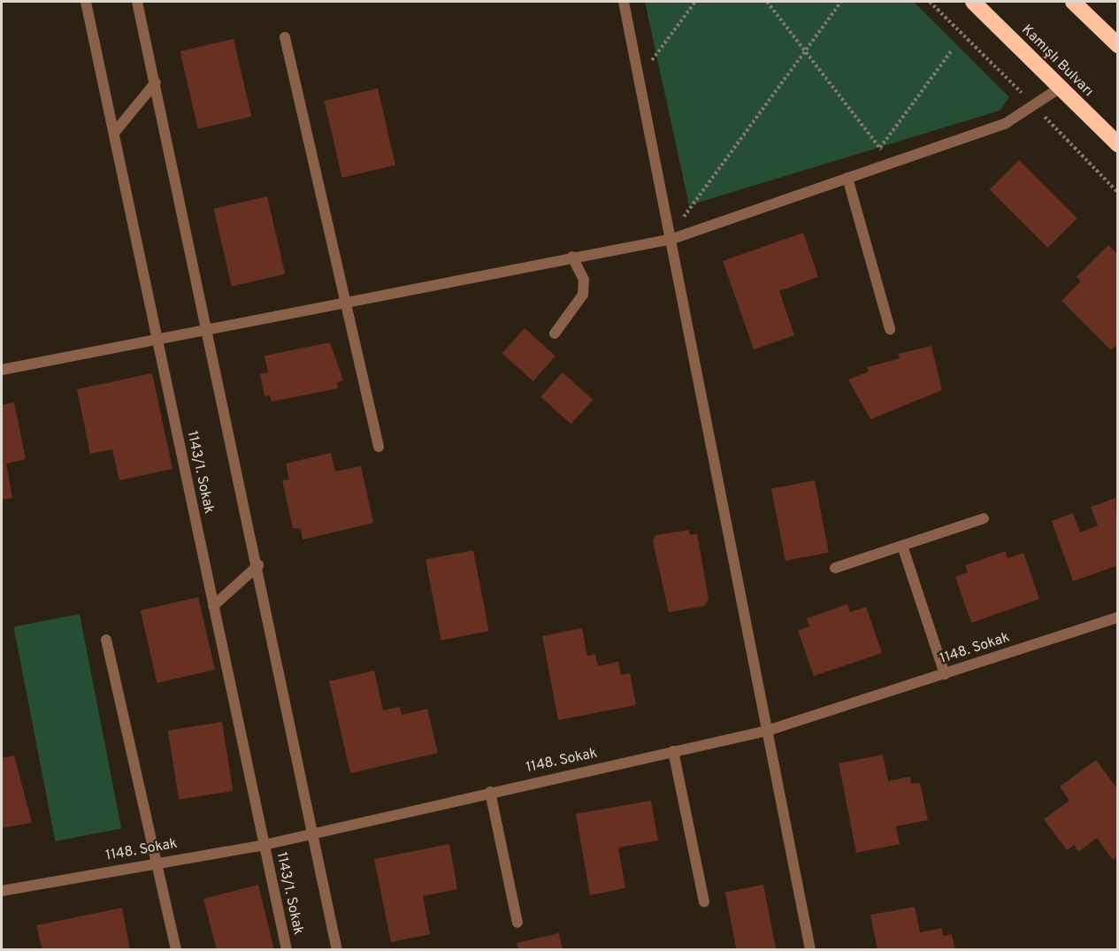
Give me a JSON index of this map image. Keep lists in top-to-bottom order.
{
  "streets": {
    "highway": ["Kamışlı Bulvarı"],
    "street": ["1143/1. Sokak", "1148. Sokak"]
  },
  "crossings": [
    ["1143/1. Sokak", "1148. Sokak"]
  ]
}
